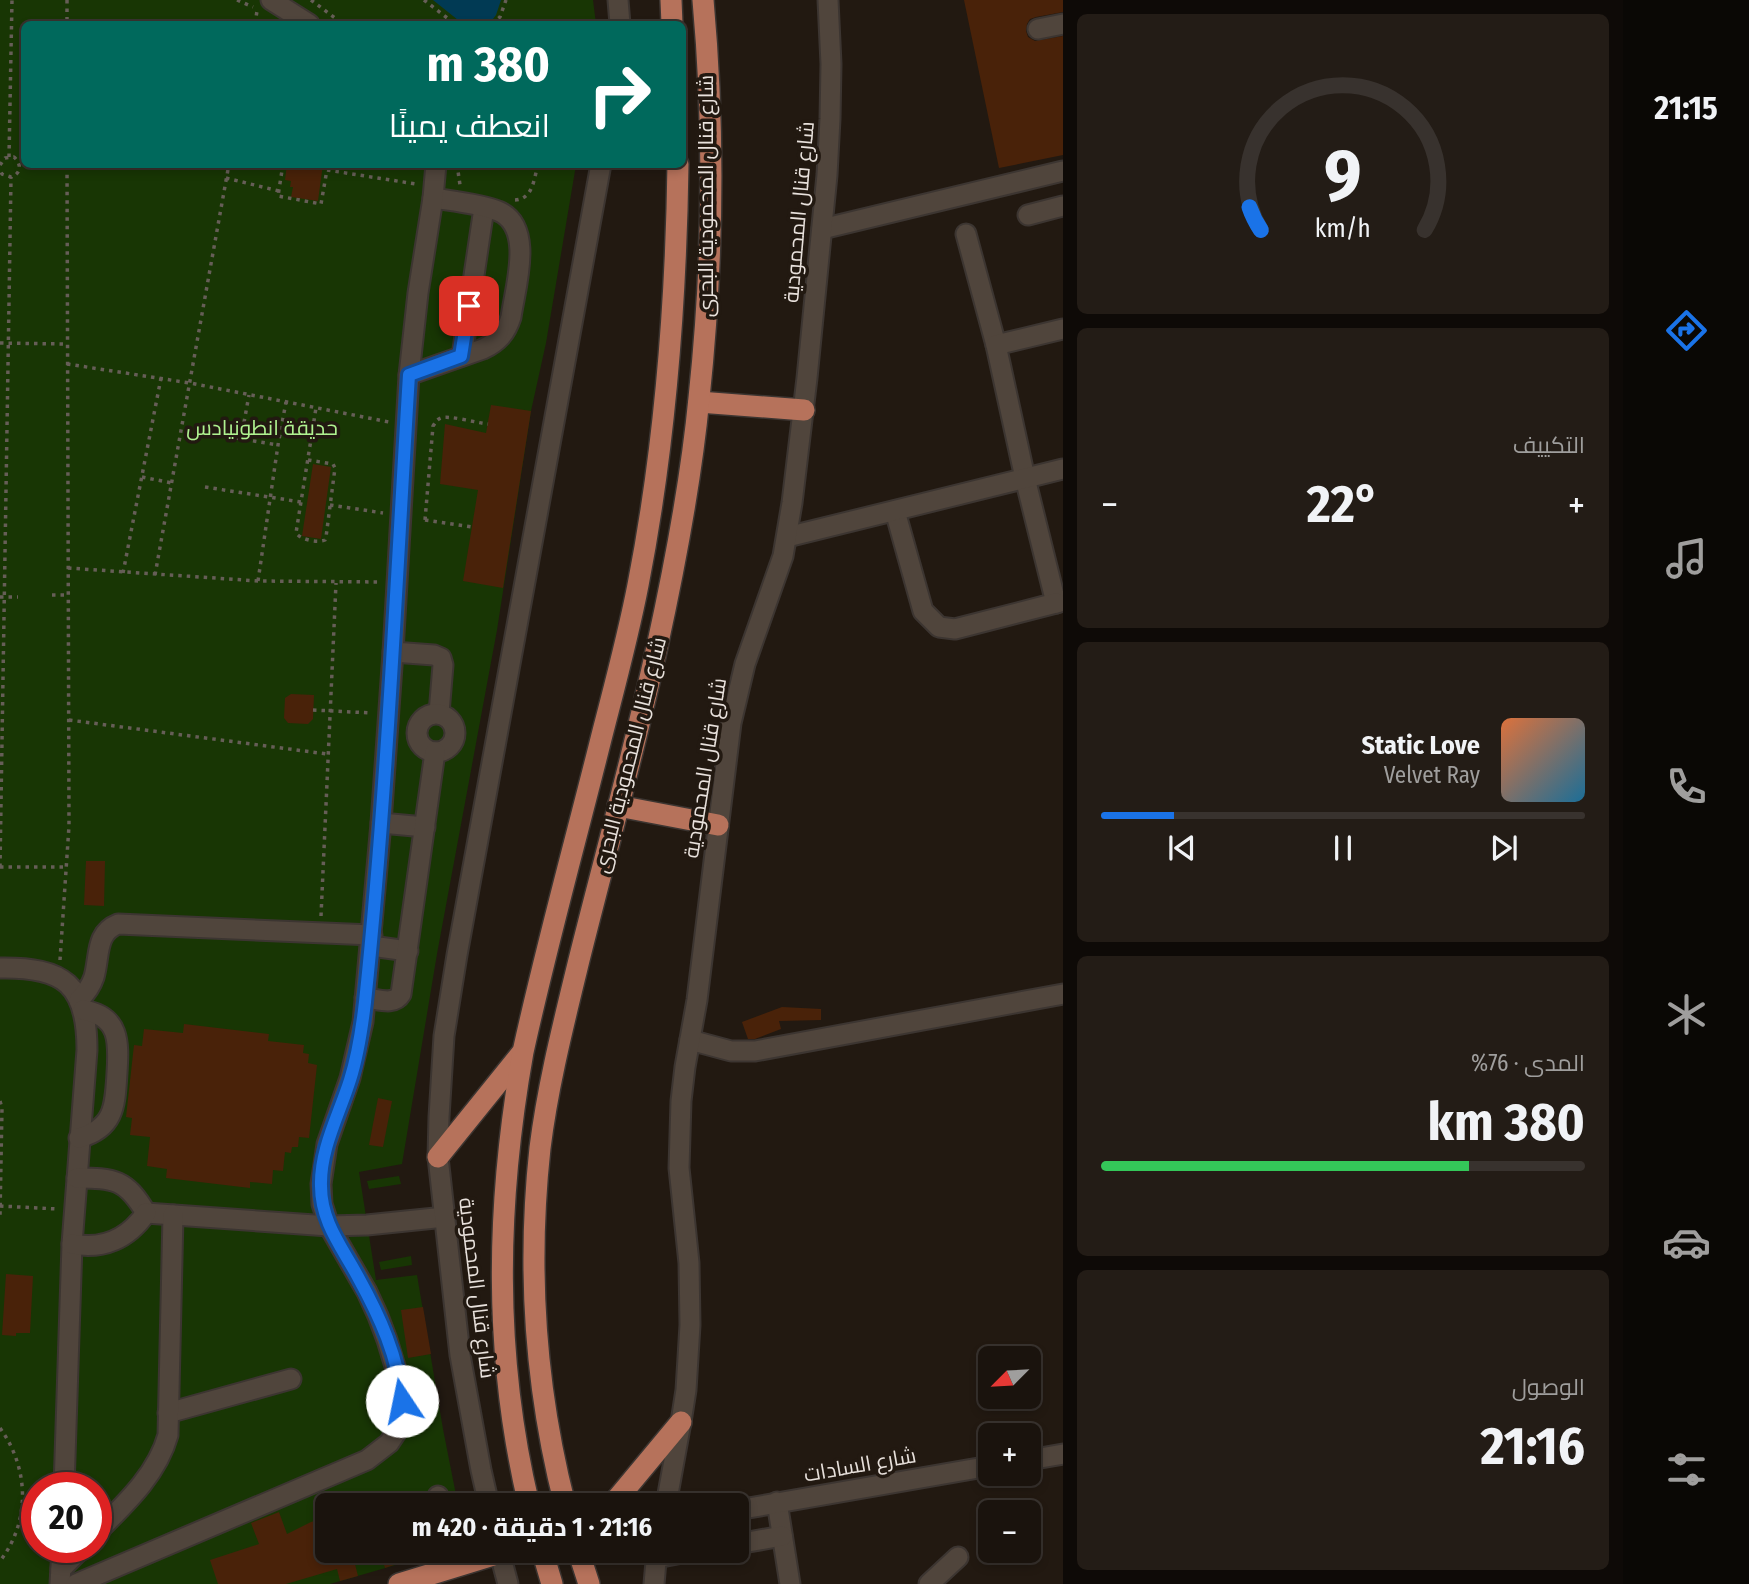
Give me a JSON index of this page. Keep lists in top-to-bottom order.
{
  "streets": {
    "main road": ["شارع قنال المحمودية البحرى"],
    "street": ["شارع قنال المحمودية", "شارع السادات"]
  },
  "parks": ["حديقة انطونيادس"],
  "north": "bottom left",
  "page": {
    "tabs": "21:15",
    "turn": ["380 m", "انعطف يمينًا"],
    "tile": [
      "التكييف",
      ["المدى · 76%", "380 km"],
      ["الوصول", "21:16"]
    ],
    "heat": ["−", "22°", "+"],
    "song": ["Static Love", "Velvet Ray"],
    "map_buttons": ["+", "−"],
    "limit": "20",
    "trip": "21:16 · 1 دقيقة · 420 m",
    "gauge": ["9", "km/h"]
  }
}
